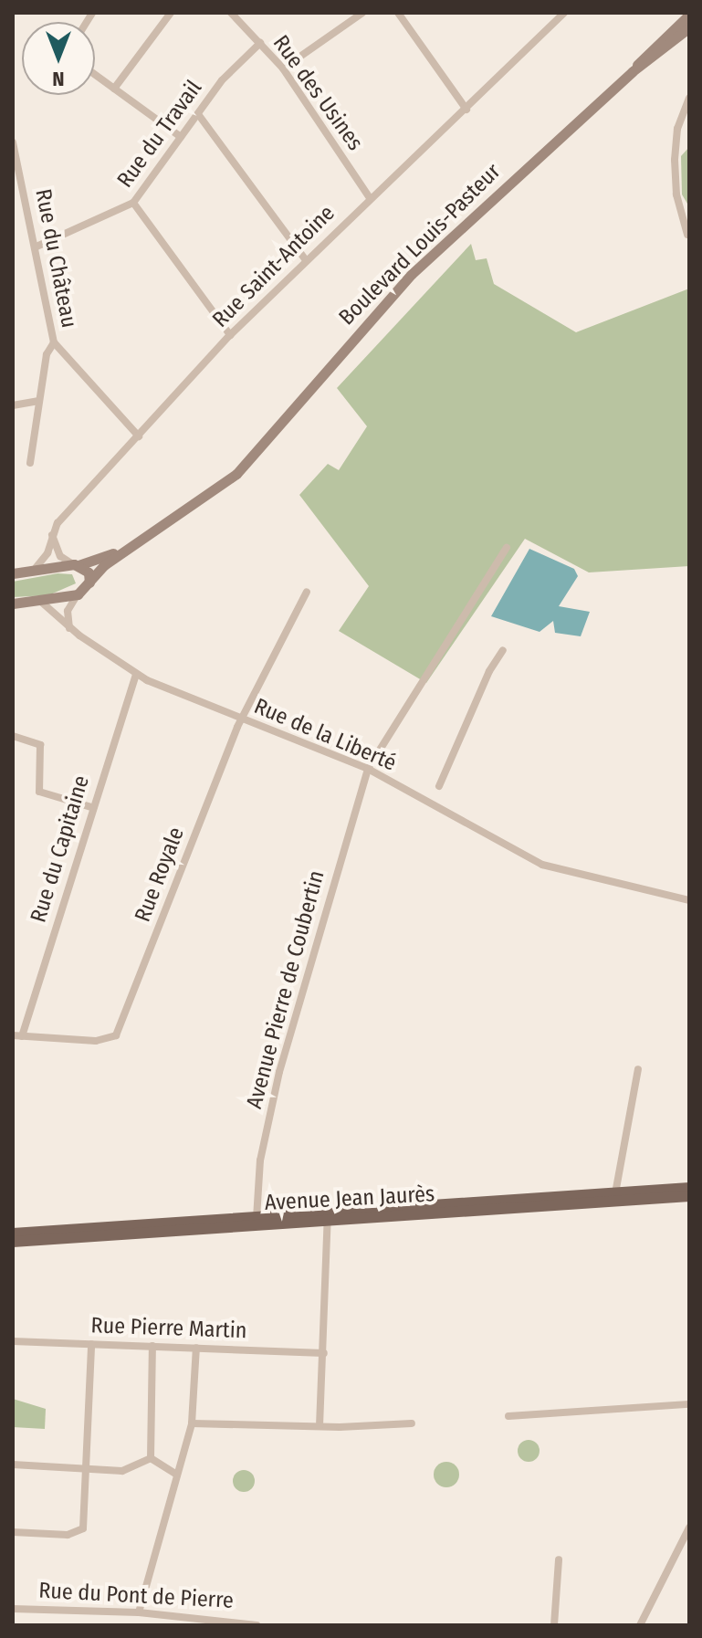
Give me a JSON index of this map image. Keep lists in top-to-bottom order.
{
  "streets": {
    "main road": ["Boulevard Louis-Pasteur", "Avenue Jean Jaurès"],
    "street": [
      "Rue des Usines",
      "Rue du Travail",
      "Rue du Château",
      "Rue Saint-Antoine",
      "Rue de la Liberté",
      "Rue du Capitaine",
      "Rue Royale",
      "Avenue Pierre de Coubertin",
      "Rue Pierre Martin",
      "Rue du Pont de Pierre"
    ]
  },
  "crossings": [
    ["Rue des Usines", "Rue du Travail"],
    ["Rue des Usines", "Rue Saint-Antoine"],
    ["Rue du Travail", "Rue du Château"],
    ["Rue du Château", "Rue Saint-Antoine"],
    ["Rue de la Liberté", "Rue du Capitaine"],
    ["Rue de la Liberté", "Rue Royale"],
    ["Rue de la Liberté", "Avenue Pierre de Coubertin"],
    ["Rue du Capitaine", "Rue Royale"],
    ["Avenue Pierre de Coubertin", "Avenue Jean Jaurès"]
  ],
  "north": "bottom"
}
